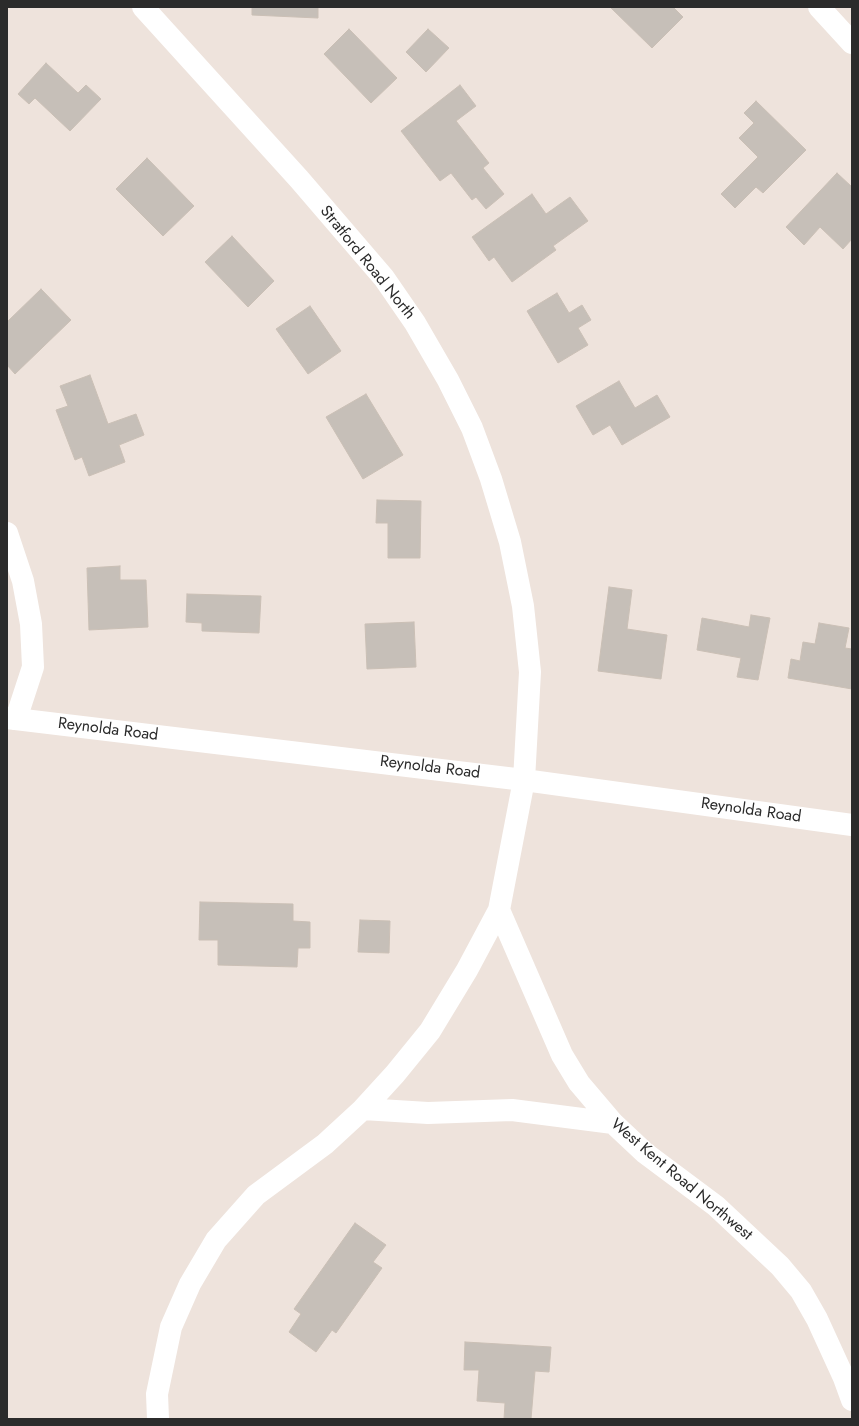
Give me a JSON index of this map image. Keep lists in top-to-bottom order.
{
  "streets": {
    "street": ["Stratford Road North", "Reynolda Road", "West Kent Road Northwest"]
  },
  "crossings": [
    ["Stratford Road North", "Reynolda Road"],
    ["Stratford Road North", "West Kent Road Northwest"]
  ]
}
